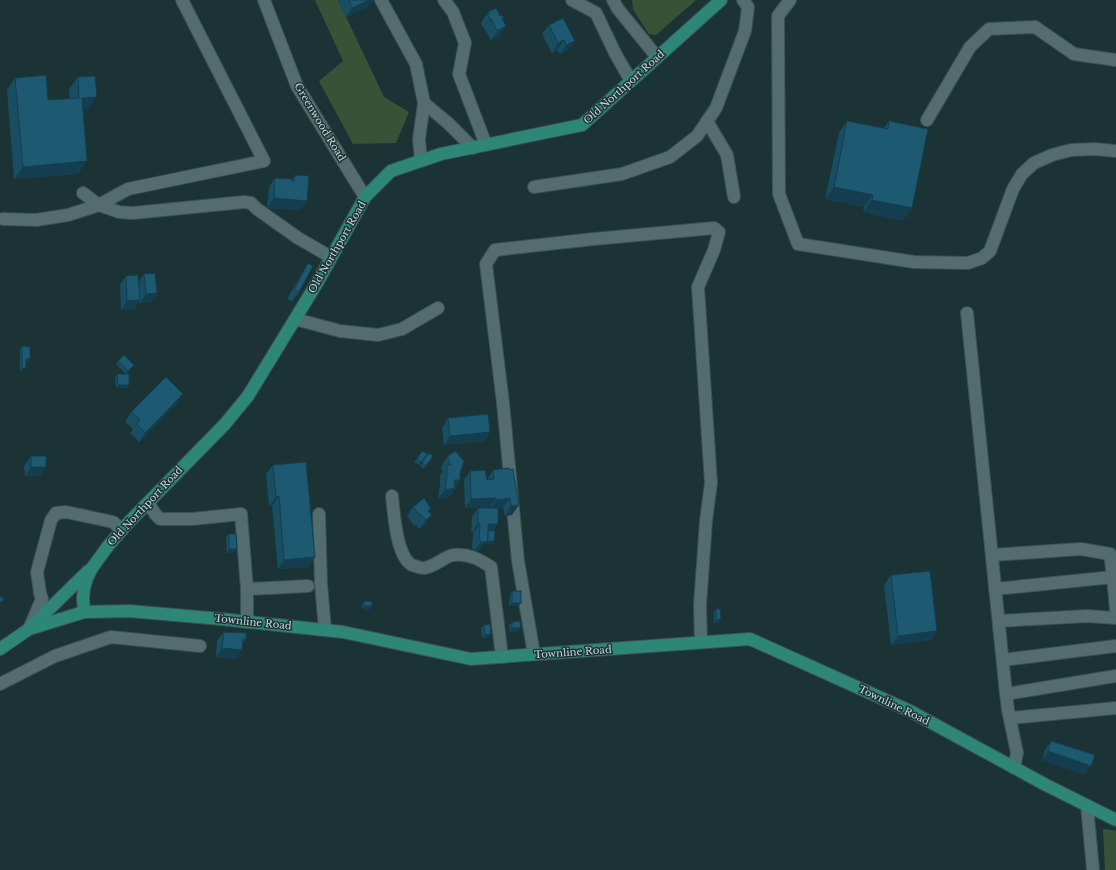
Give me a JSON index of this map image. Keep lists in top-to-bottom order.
{
  "streets": {
    "main road": ["Old Northport Road", "Townline Road"],
    "street": ["Greenwood Road"]
  },
  "crossings": [
    ["Old Northport Road", "Greenwood Road"],
    ["Old Northport Road", "Townline Road"]
  ]
}
